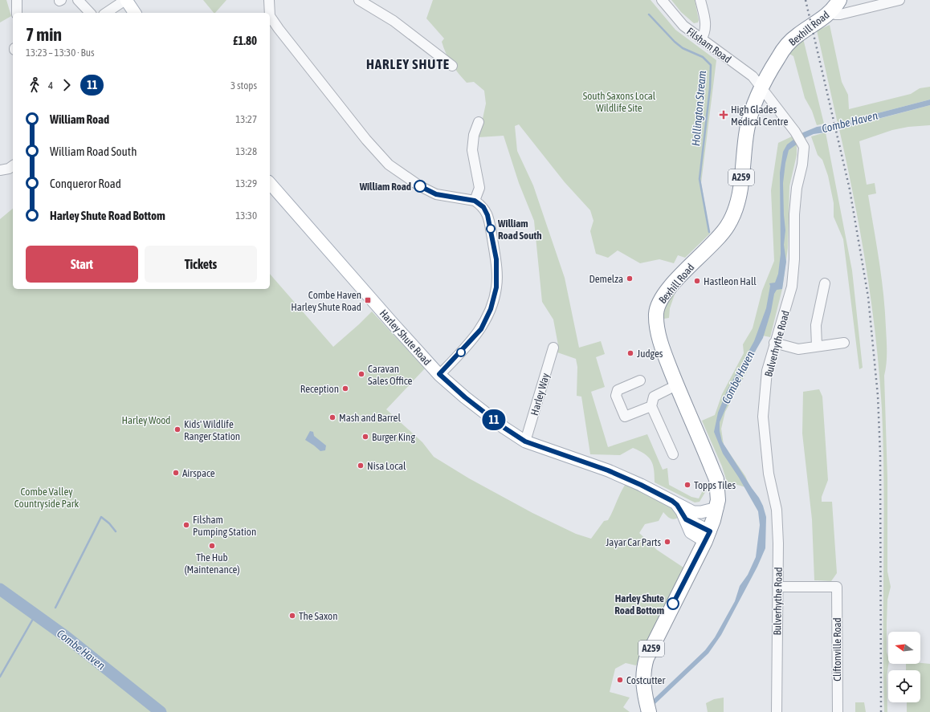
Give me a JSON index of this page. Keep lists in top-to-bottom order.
{
  "streets": {
    "highway": ["Bexhill Road", "A259"],
    "main road": ["Harley Shute Road"],
    "street": [
      "Filsham Road",
      "Bulverhythe Road",
      "Harley Way",
      "Cliftonville Road"
    ]
  },
  "crossings": [
    ["Bexhill Road", "Filsham Road"],
    ["Bexhill Road", "Harley Shute Road"],
    ["Bexhill Road", "Bulverhythe Road"],
    ["Filsham Road", "Bulverhythe Road"],
    ["Harley Shute Road", "Harley Way"],
    ["Bulverhythe Road", "Cliftonville Road"]
  ],
  "districts": ["HARLEY SHUTE"],
  "water": ["Hollington Stream", "Combe Haven"],
  "parks": ["South Saxons Local Wildlife Site", "Harley Wood", "Combe Valley Countryside Park"],
  "places": {
    "health": ["High Glades Medical Centre"],
    "other": [
      "William Road",
      "William Road South",
      "Demelza",
      "Hastleon Hall",
      "Judges",
      "Caravan Sales Office",
      "Reception",
      "Mash and Barrel",
      "Kids' Wildlife Ranger Station",
      "Burger King",
      "Nisa Local",
      "Airspace",
      "Topps Tiles",
      "Filsham Pumping Station",
      "Jayar Car Parts",
      "The Hub (Maintenance)",
      "Harley Shute Road Bottom",
      "The Saxon",
      "Costcutter"
    ],
    "transit": ["Combe Haven Harley Shute Road"]
  },
  "lines": ["bus line 11"],
  "north": "left",
  "page": {
    "on_map": "11",
    "heading": ["7 min", "13:23 – 13:30 · Bus", "£1.80"],
    "legs": ["4", "11", "3 stops"],
    "list": [
      {
        "name": "William Road",
        "value": "13:27"
      },
      {
        "name": "William Road South",
        "value": "13:28"
      },
      {
        "name": "Conqueror Road",
        "value": "13:29"
      },
      {
        "name": "Harley Shute Road Bottom",
        "value": "13:30"
      }
    ],
    "buttons": ["Start", "Tickets"]
  }
}
